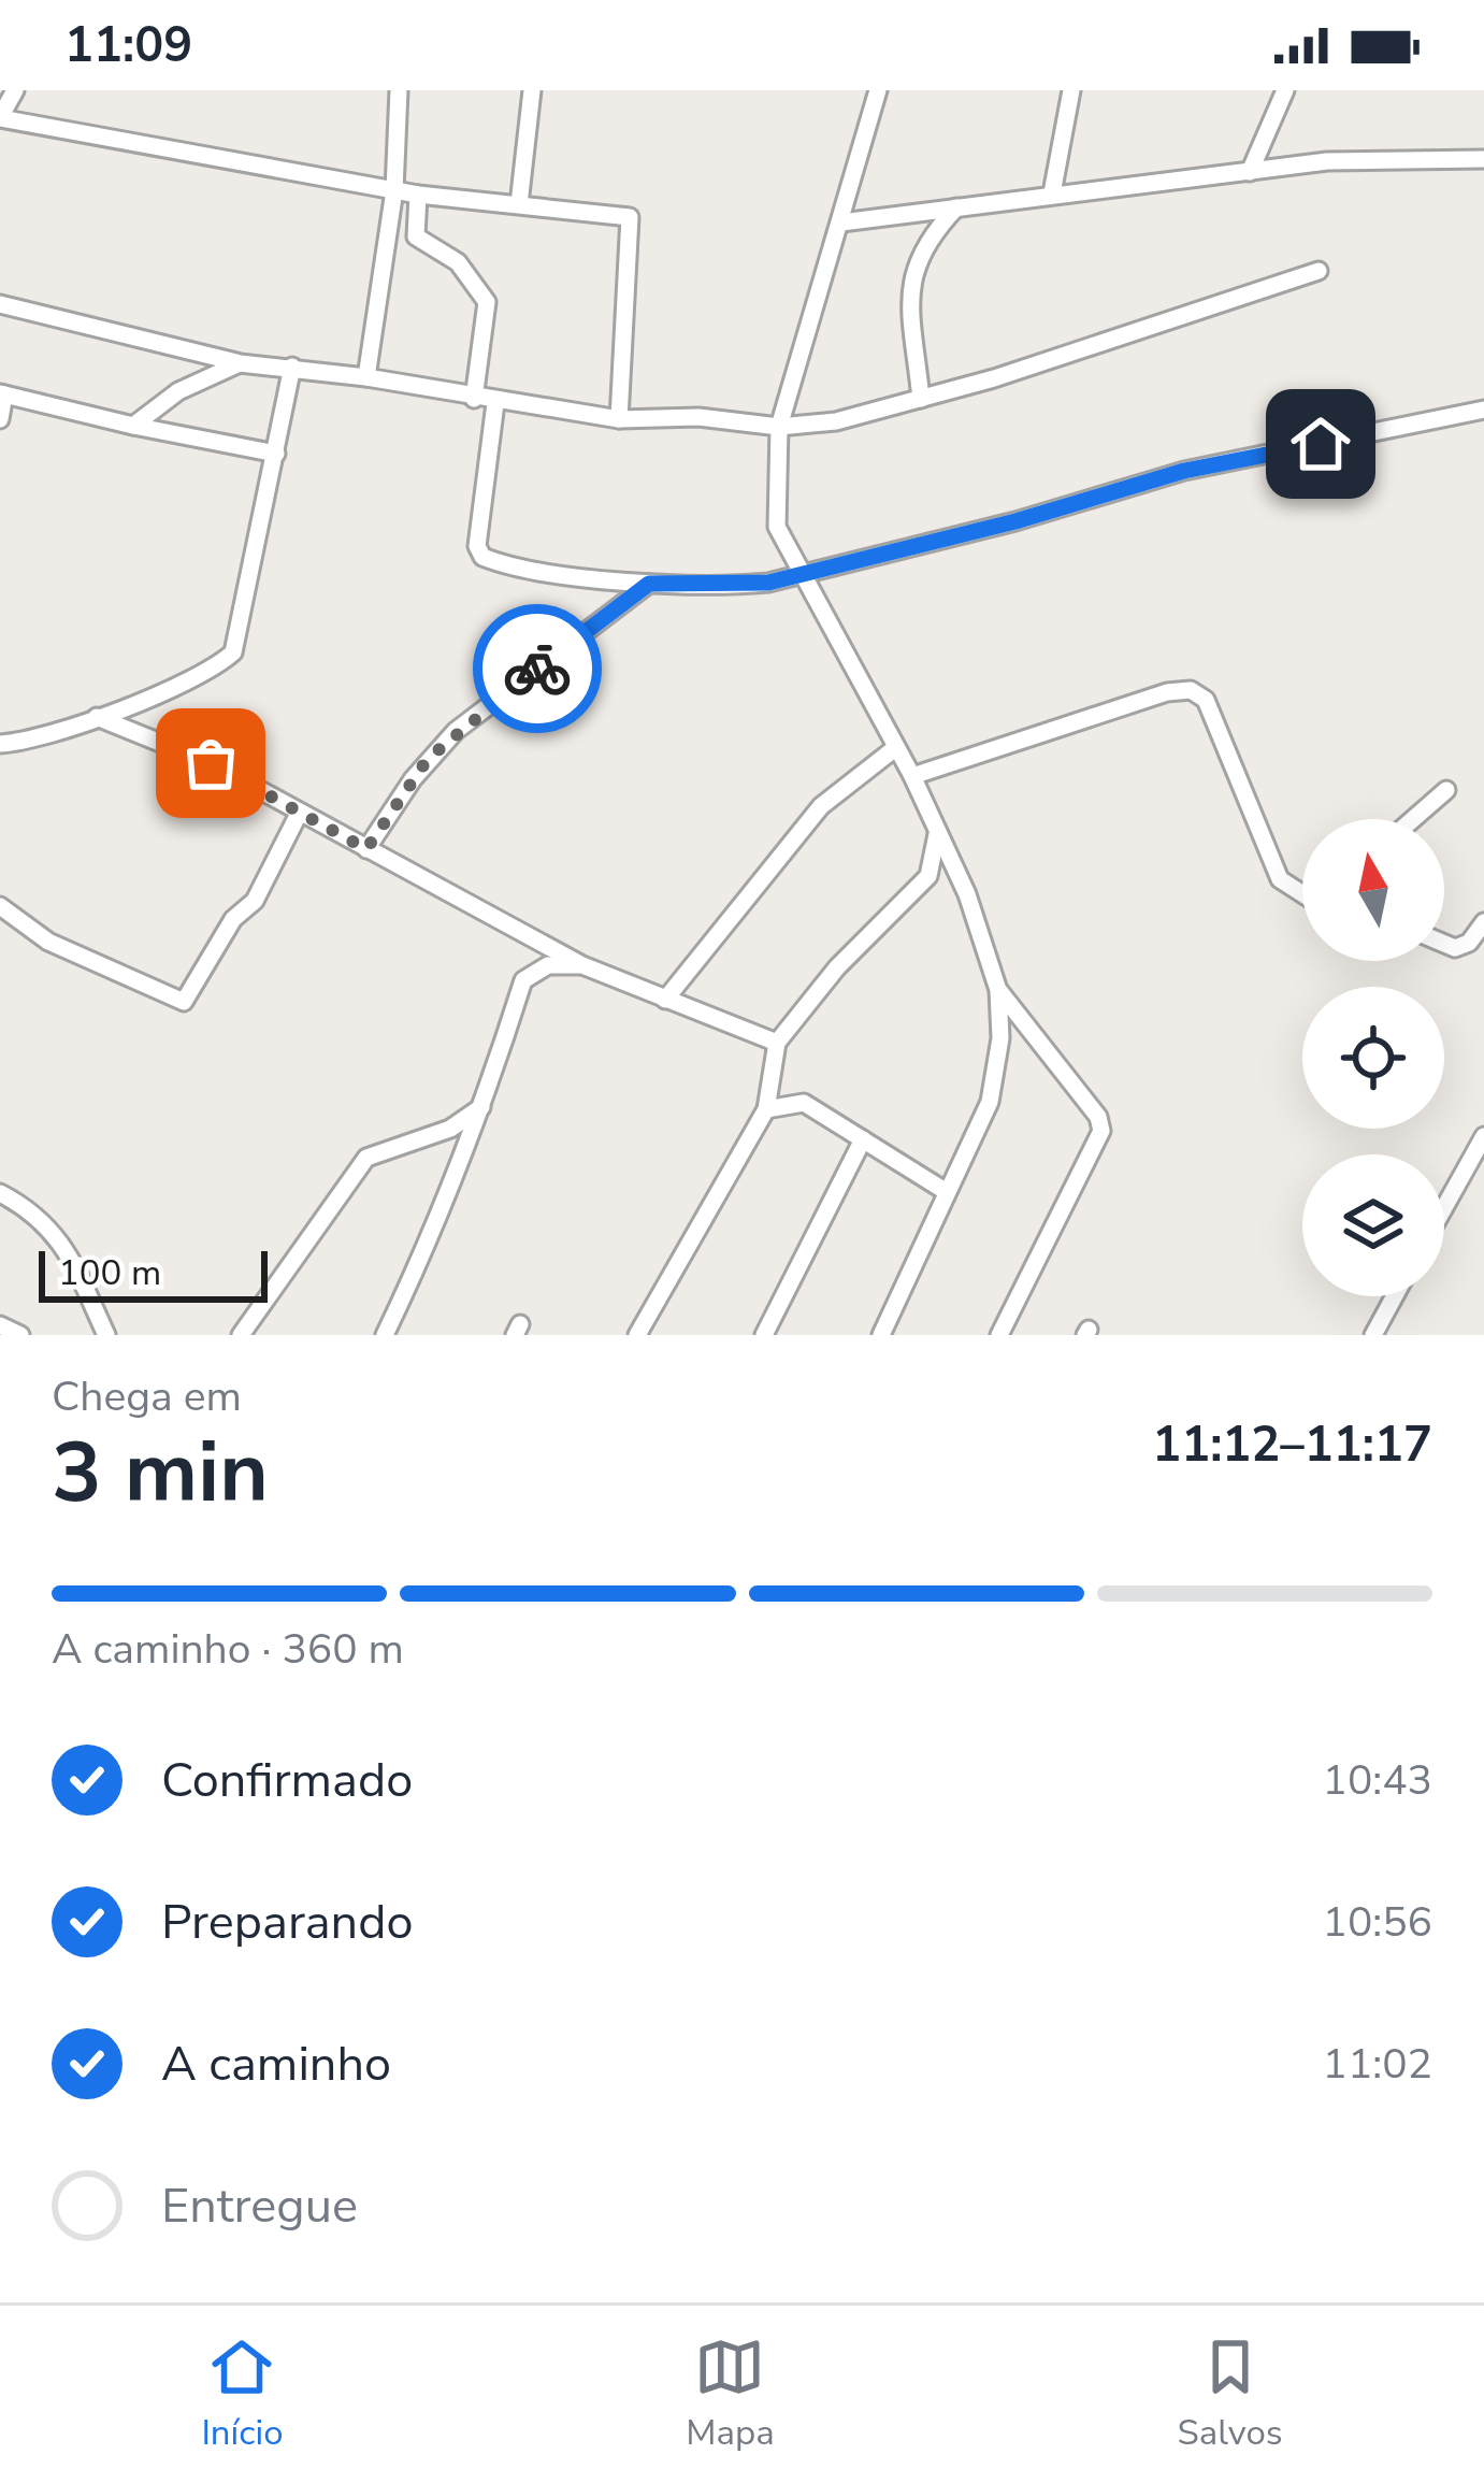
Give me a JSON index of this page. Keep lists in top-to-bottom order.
{
  "scale_bar": "100 m",
  "north": "top",
  "page": {
    "status": "11:09",
    "scale": "100 m",
    "heading": ["3 min", "Chega em", "11:12–11:17"],
    "bar": "A caminho · 360 m",
    "list": [
      ["Confirmado", "10:43"],
      ["Preparando", "10:56"],
      ["A caminho", "11:02"],
      "Entregue"
    ],
    "tabs": ["Início", "Mapa", "Salvos"]
  }
}
